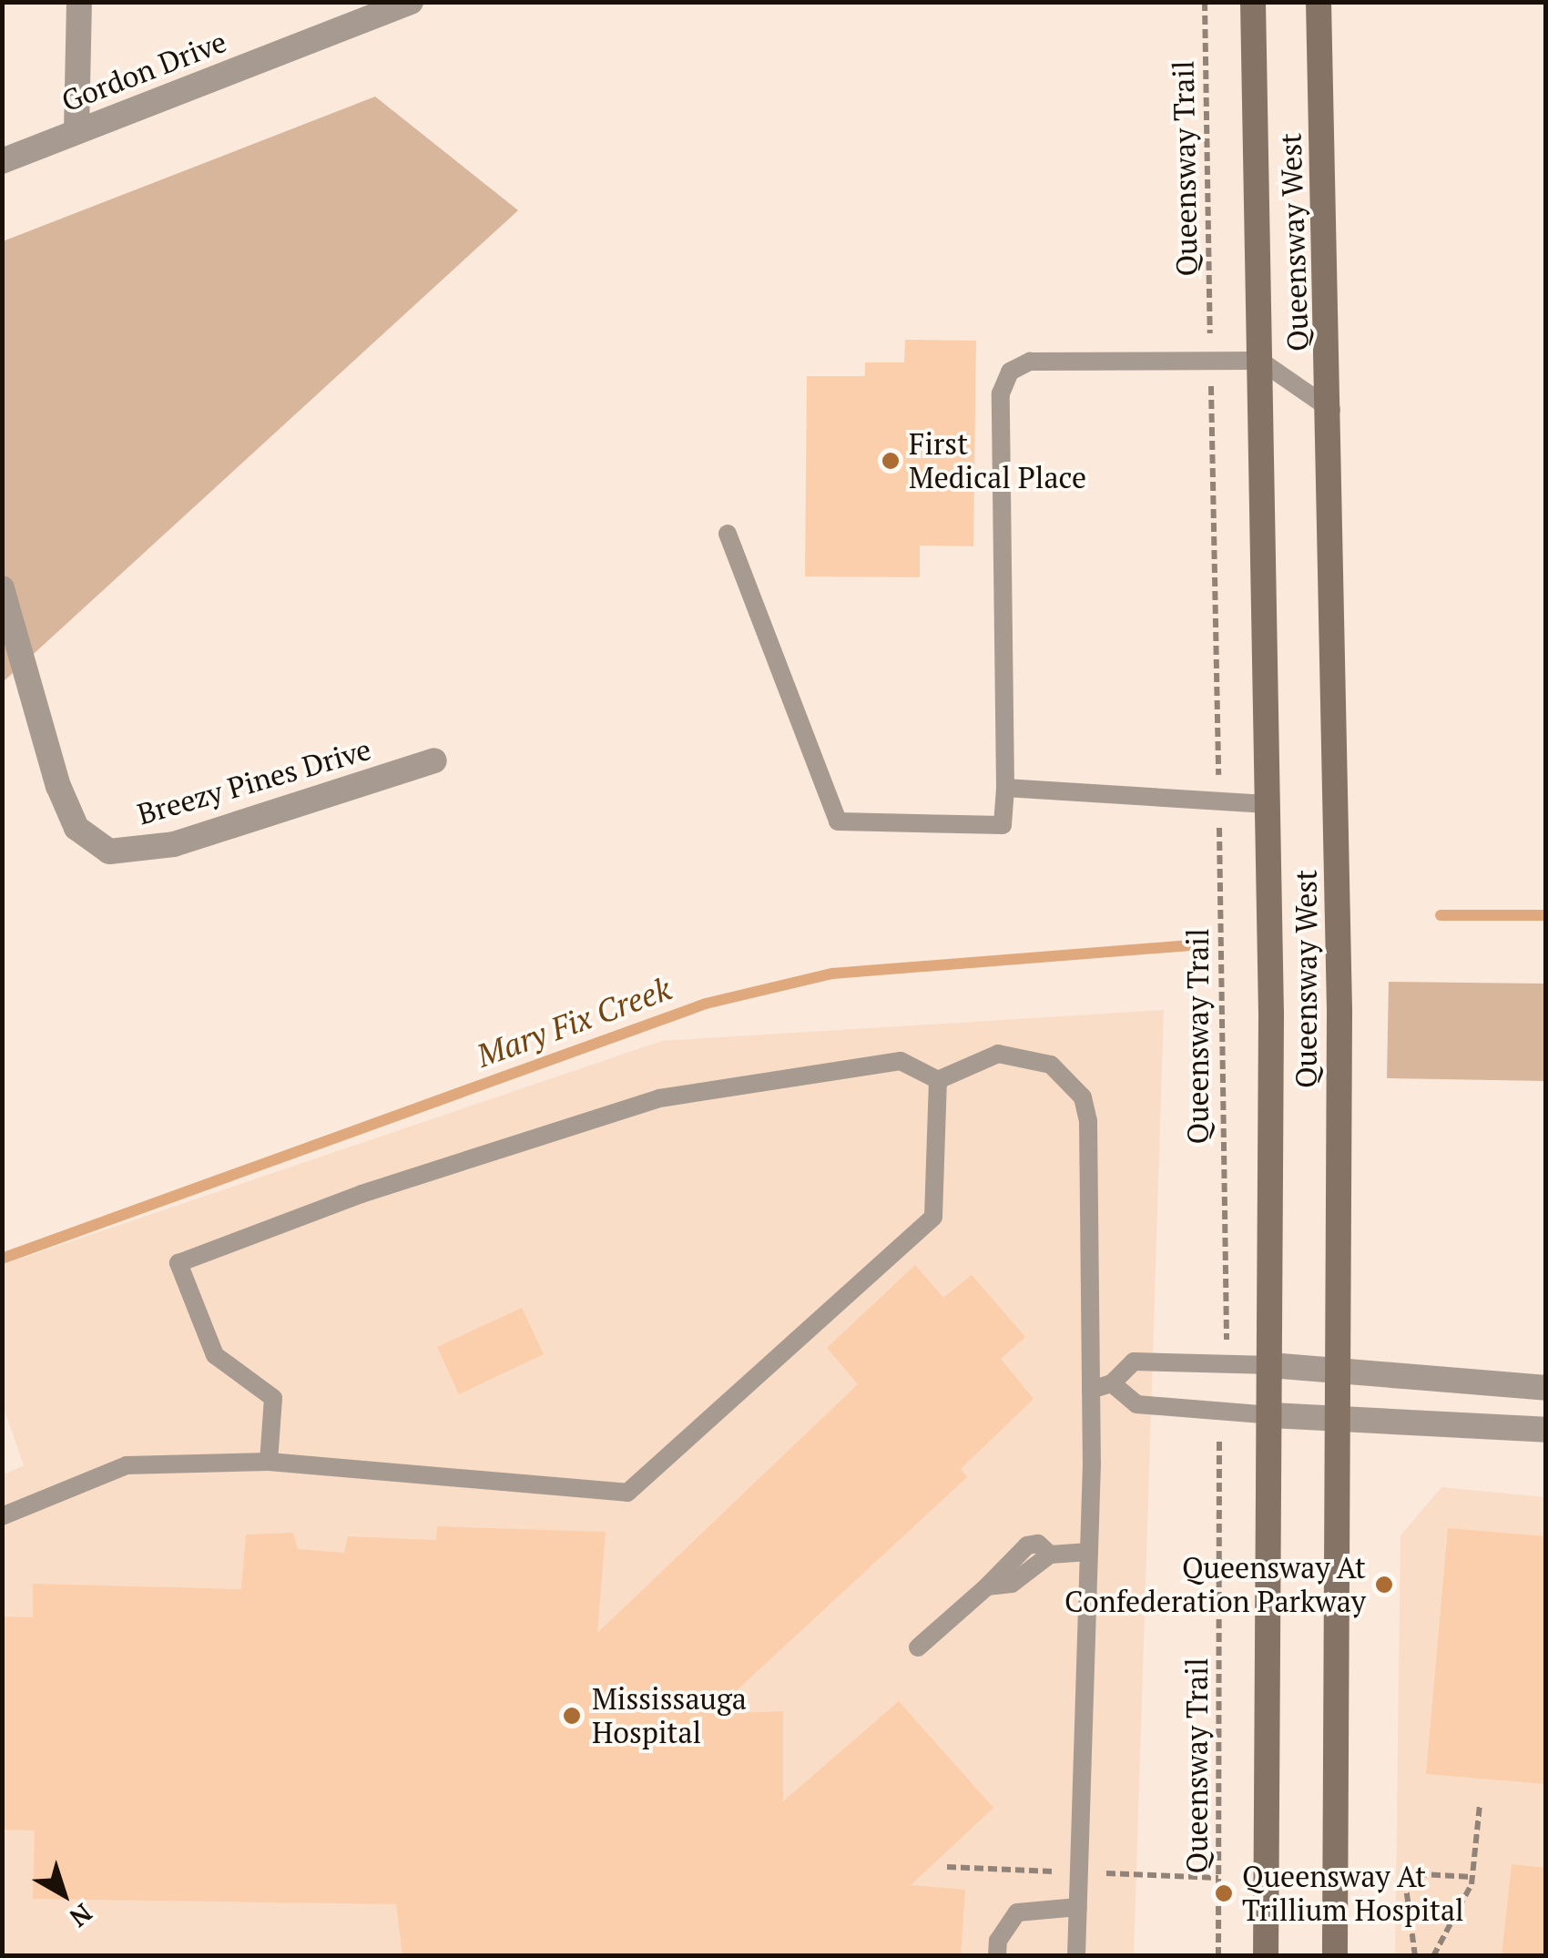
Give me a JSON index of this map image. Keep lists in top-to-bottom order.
{
  "streets": {
    "main road": ["Queensway West"],
    "street": ["Gordon Drive", "Breezy Pines Drive"],
    "path": ["Queensway Trail"]
  },
  "water": ["Mary Fix Creek"],
  "places": [
    "First Medical Place",
    "Queensway At Confederation Parkway",
    "Mississauga Hospital",
    "Queensway At Trillium Hospital"
  ],
  "north": "bottom right"
}
